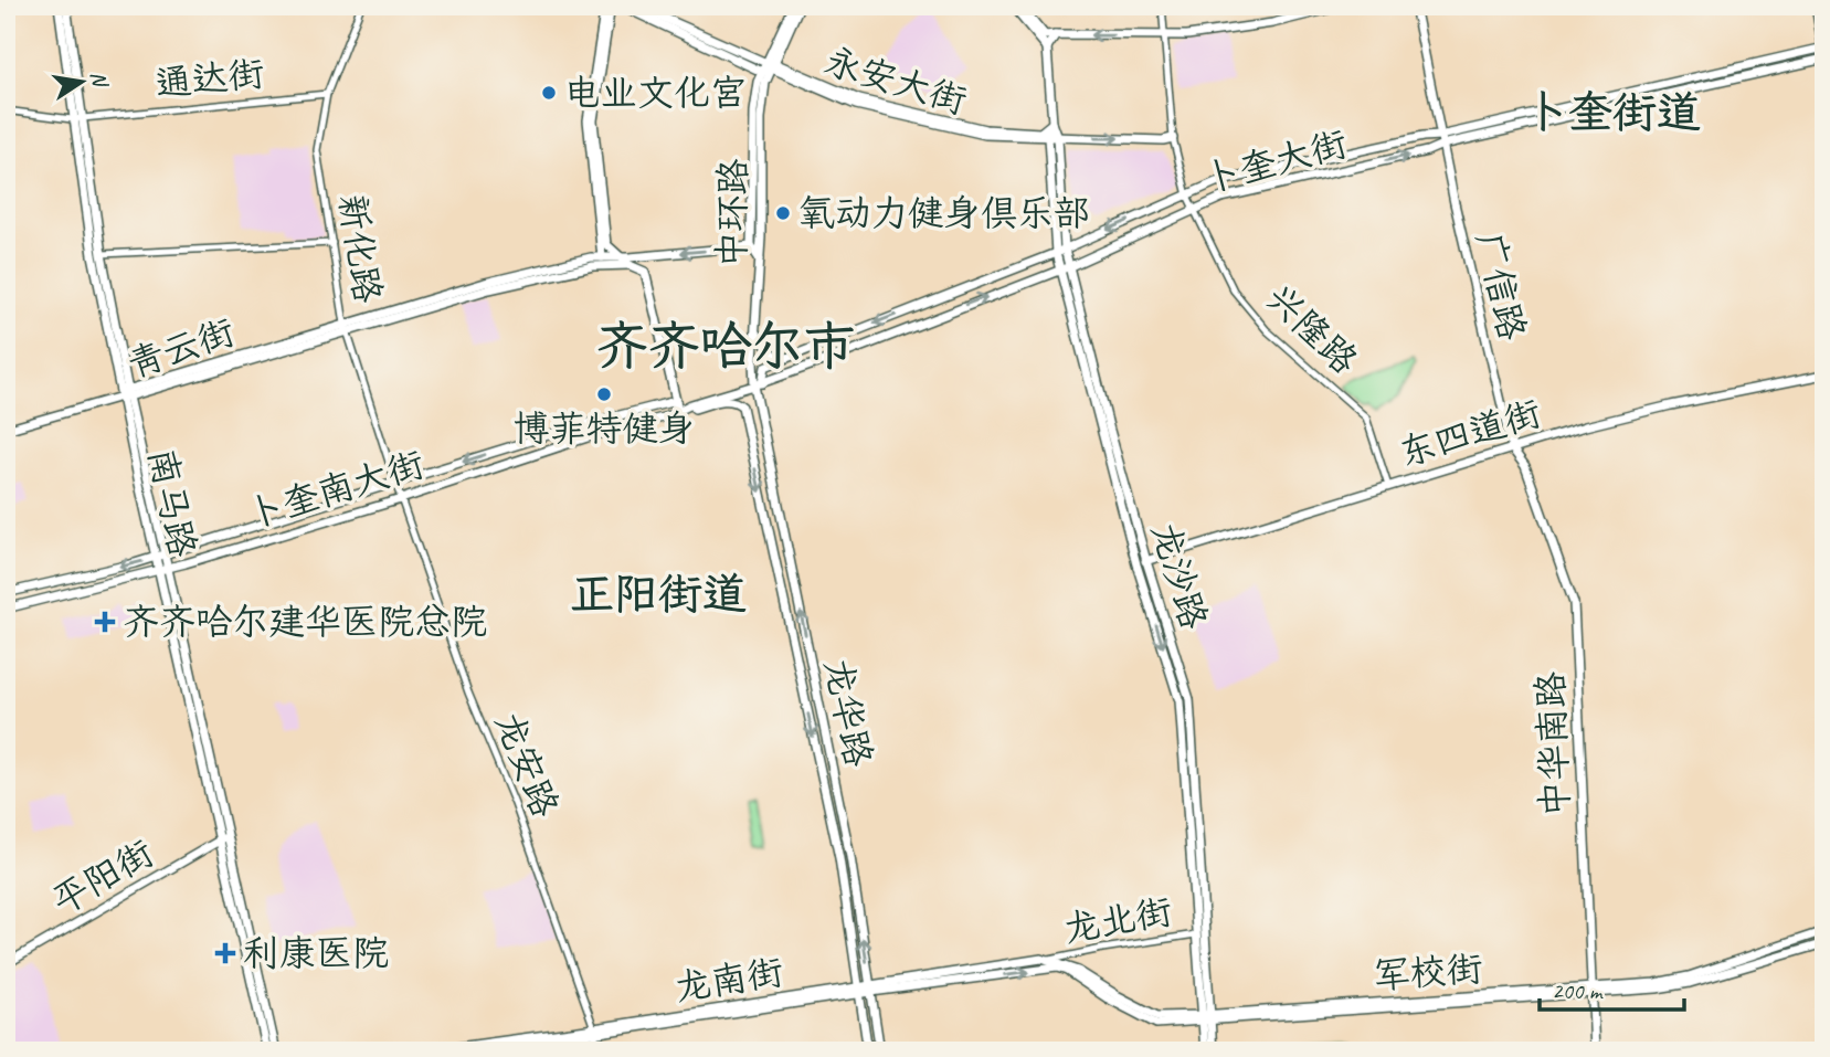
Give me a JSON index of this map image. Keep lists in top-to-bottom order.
{
  "streets": {
    "main road": [
      "永安大街",
      "卜奎大街",
      "中环路",
      "广信路",
      "青云街",
      "东四道街",
      "卜奎南大街",
      "南马路",
      "龙沙路",
      "龙华路",
      "中华南路",
      "平阳街",
      "龙北街",
      "军校街",
      "龙南街"
    ],
    "street": [
      "通达街",
      "新化路",
      "兴隆路",
      "龙安路"
    ]
  },
  "crossings": [
    ["通达街", "新化路"],
    ["通达街", "南马路"],
    ["永安大街", "中环路"],
    ["永安大街", "兴隆路"],
    ["永安大街", "龙沙路"],
    ["卜奎大街", "广信路"],
    ["卜奎大街", "兴隆路"],
    ["卜奎大街", "龙沙路"],
    ["卜奎大街", "龙华路"],
    ["中环路", "青云街"],
    ["中环路", "龙华路"],
    ["新化路", "青云街"],
    ["新化路", "卜奎南大街"],
    ["新化路", "龙安路"],
    ["广信路", "东四道街"],
    ["广信路", "中华南路"],
    ["兴隆路", "东四道街"],
    ["青云街", "南马路"],
    ["东四道街", "龙沙路"],
    ["东四道街", "中华南路"],
    ["卜奎南大街", "南马路"],
    ["卜奎南大街", "龙华路"],
    ["卜奎南大街", "龙安路"],
    ["南马路", "平阳街"],
    ["龙沙路", "龙北街"],
    ["龙沙路", "军校街"],
    ["龙华路", "龙南街"],
    ["中华南路", "军校街"],
    ["龙安路", "龙南街"],
    ["龙北街", "军校街"],
    ["龙北街", "龙南街"],
    ["军校街", "龙南街"]
  ],
  "districts": ["卜奎街道", "齐齐哈尔市", "正阳街道"],
  "places": {
    "other": ["电业文化宫", "氧动力健身俱乐部", "博菲特健身"],
    "health": ["齐齐哈尔建华医院总院", "利康医院"]
  },
  "scale_bar": "200 m",
  "north": "right"
}
